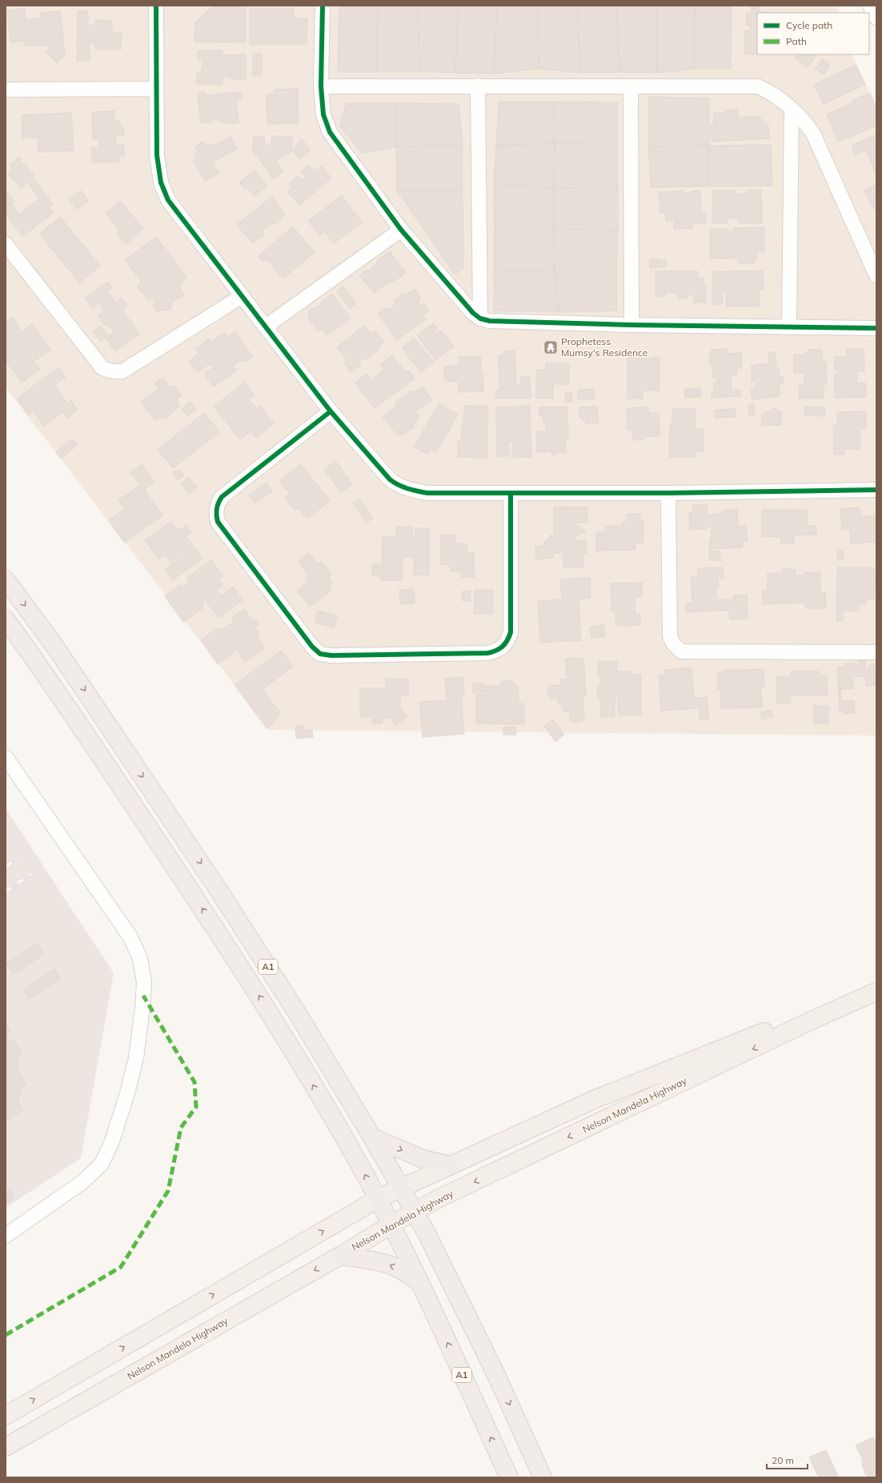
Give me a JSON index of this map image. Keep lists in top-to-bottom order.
{
  "streets": {
    "highway": ["A1"],
    "main road": ["Nelson Mandela Highway"]
  },
  "crossings": [
    ["A1", "Nelson Mandela Highway"]
  ],
  "places": {
    "temple": ["Prophetess Mumsy's Residence"]
  },
  "legend": ["Cycle path", "Path"],
  "scale_bar": "20 m"
}
